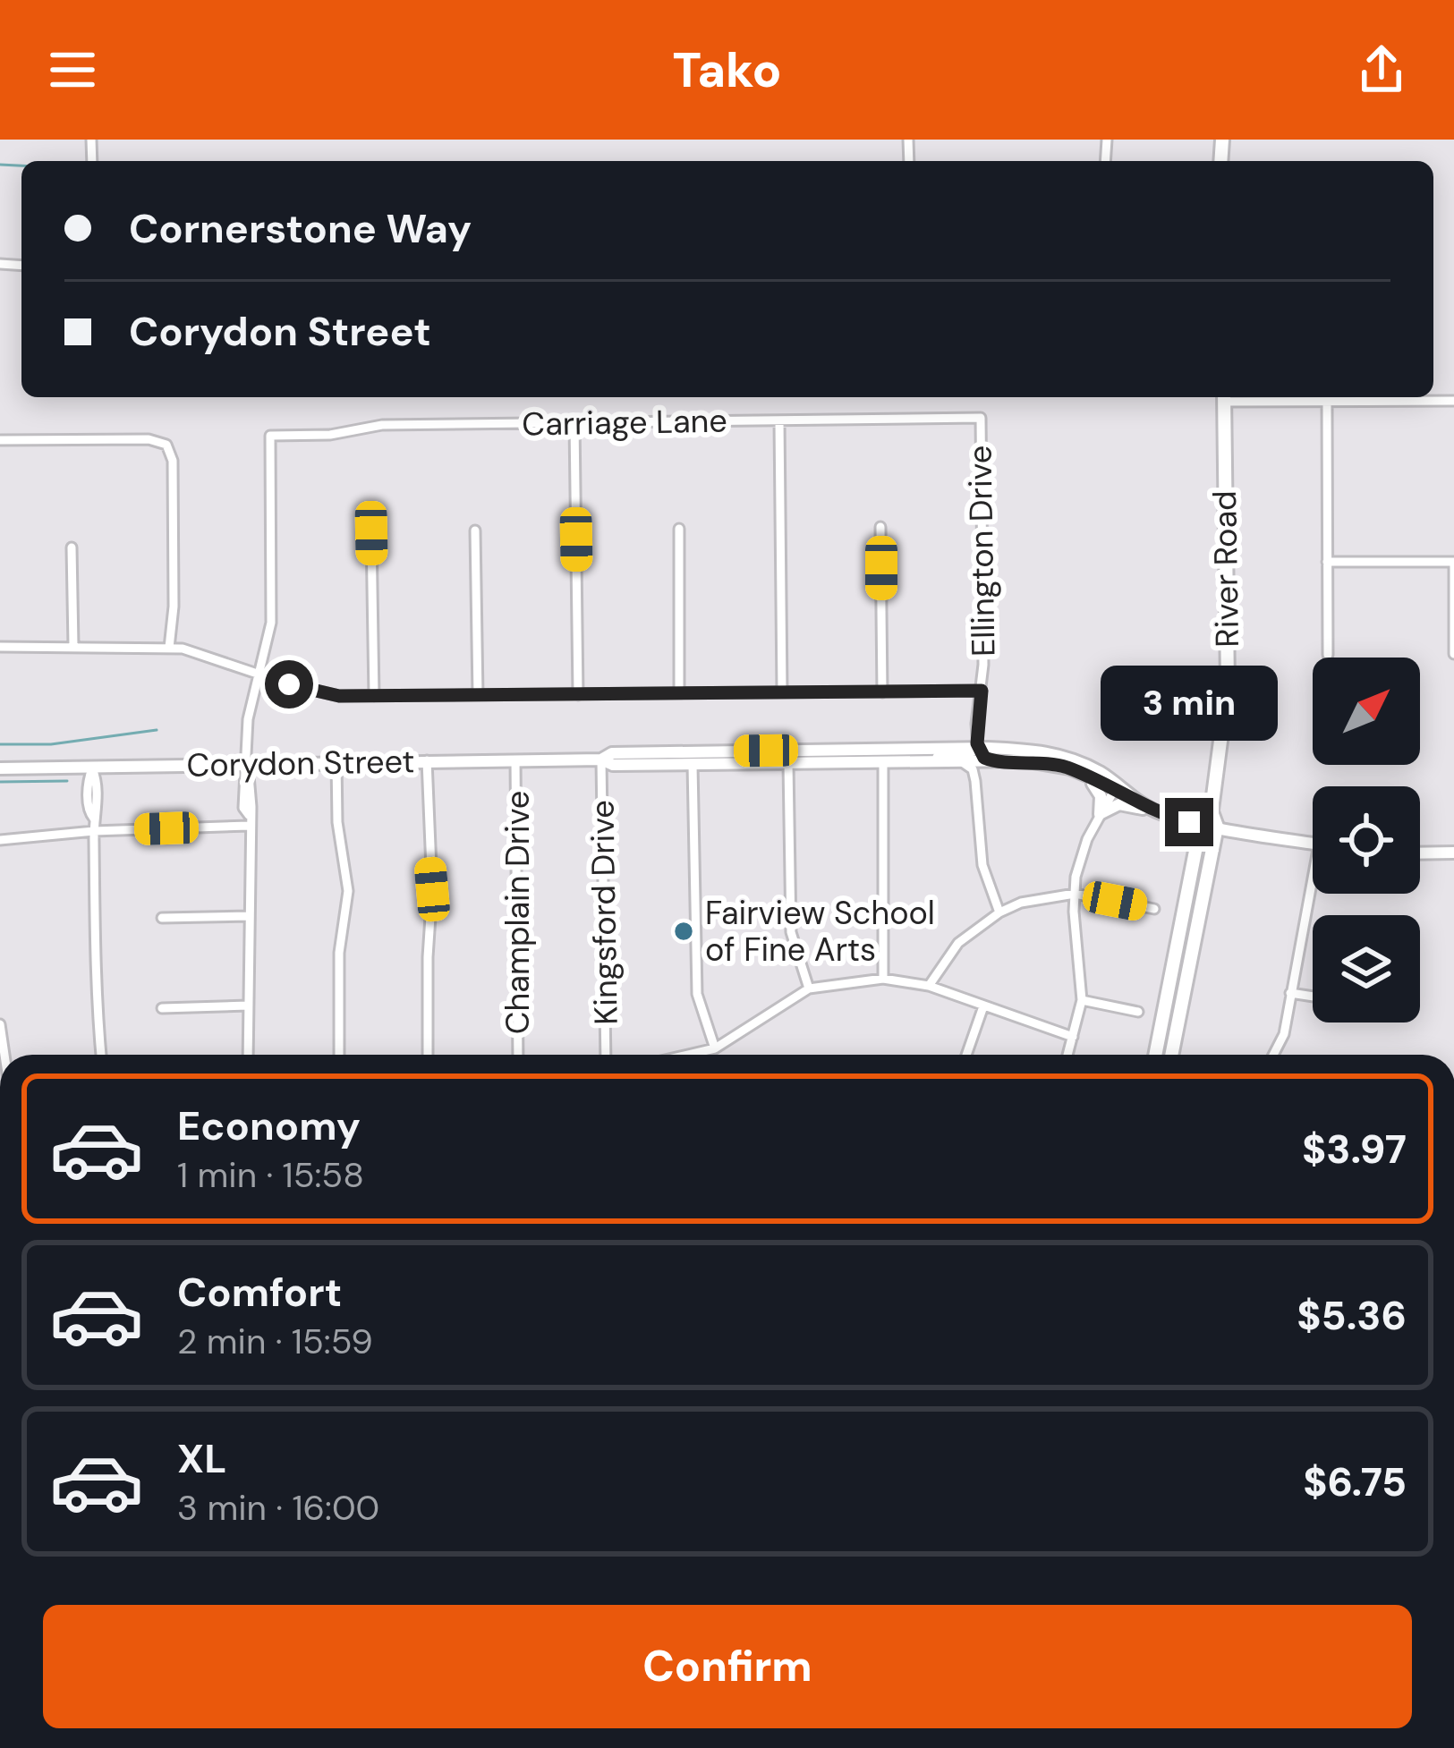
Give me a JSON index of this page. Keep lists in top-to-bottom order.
{
  "streets": {
    "main road": ["River Road", "Corydon Street"],
    "street": [
      "Carriage Lane",
      "Ellington Drive",
      "Champlain Drive",
      "Kingsford Drive"
    ]
  },
  "crossings": [
    ["Carriage Lane", "Ellington Drive"],
    ["Ellington Drive", "Corydon Street"],
    ["River Road", "Corydon Street"],
    ["Corydon Street", "Champlain Drive"],
    ["Corydon Street", "Kingsford Drive"]
  ],
  "places": ["Fairview School of Fine Arts"],
  "north": "top right",
  "page": {
    "header": "Tako",
    "banner": ["Cornerstone Way", "Corydon Street"],
    "bubble": "3 min",
    "list": [
      {
        "name": "Economy",
        "note": "1 min · 15:58",
        "value": "$3.97"
      },
      {
        "name": "Comfort",
        "note": "2 min · 15:59",
        "value": "$5.36"
      },
      {
        "name": "XL",
        "note": "3 min · 16:00",
        "value": "$6.75"
      }
    ],
    "buttons": "Confirm"
  }
}
